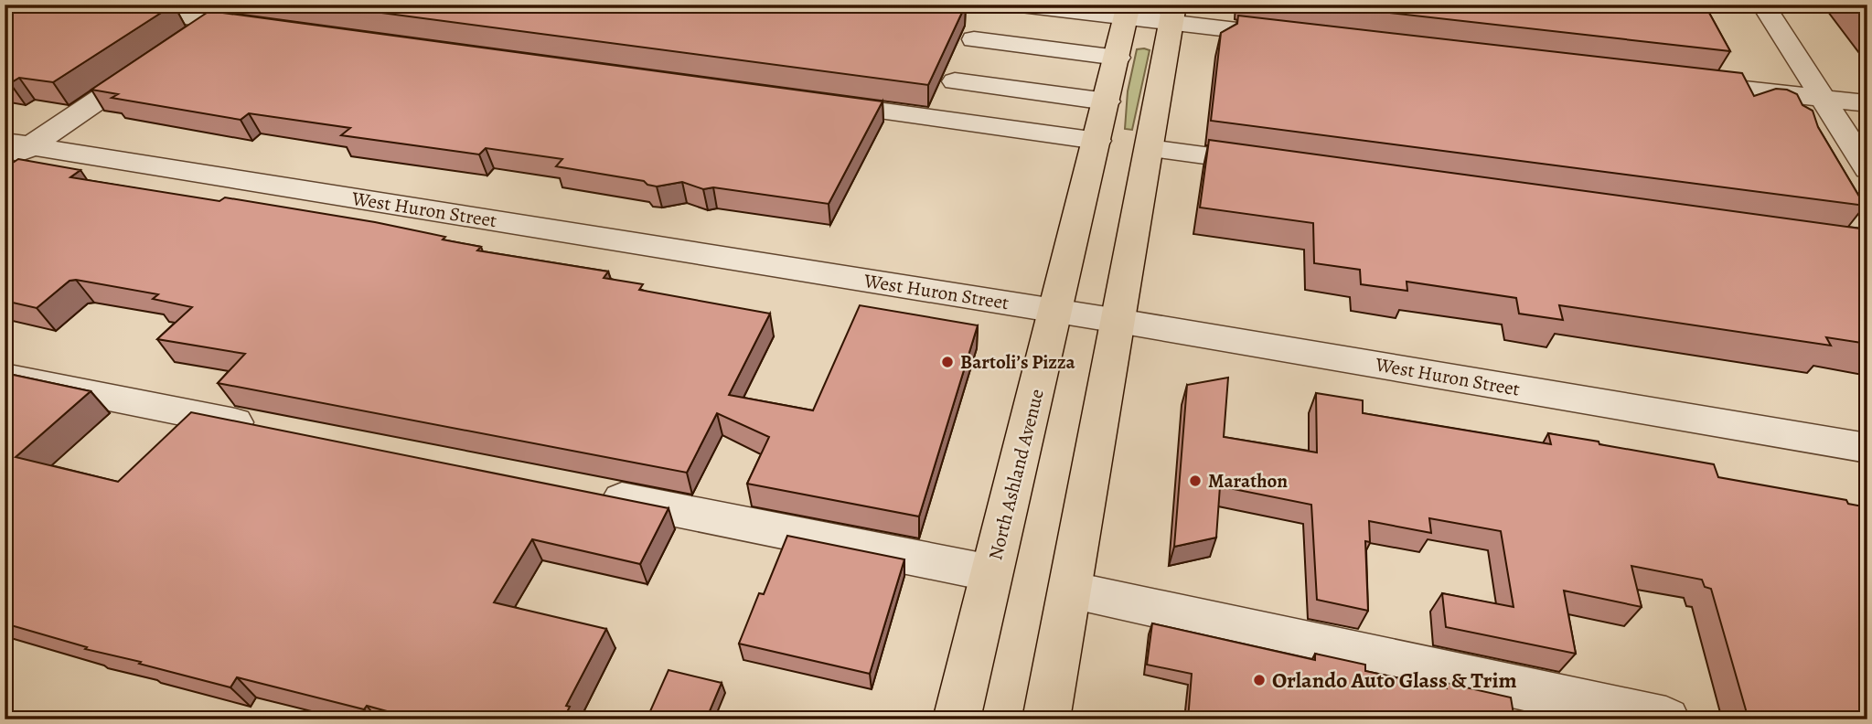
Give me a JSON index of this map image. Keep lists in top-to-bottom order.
{
  "streets": {
    "main road": ["North Ashland Avenue"],
    "street": ["West Huron Street"]
  },
  "crossings": [
    ["West Huron Street", "North Ashland Avenue"]
  ],
  "places": ["Bartoli’s Pizza", "Marathon", "Orlando Auto Glass & Trim"]
}
